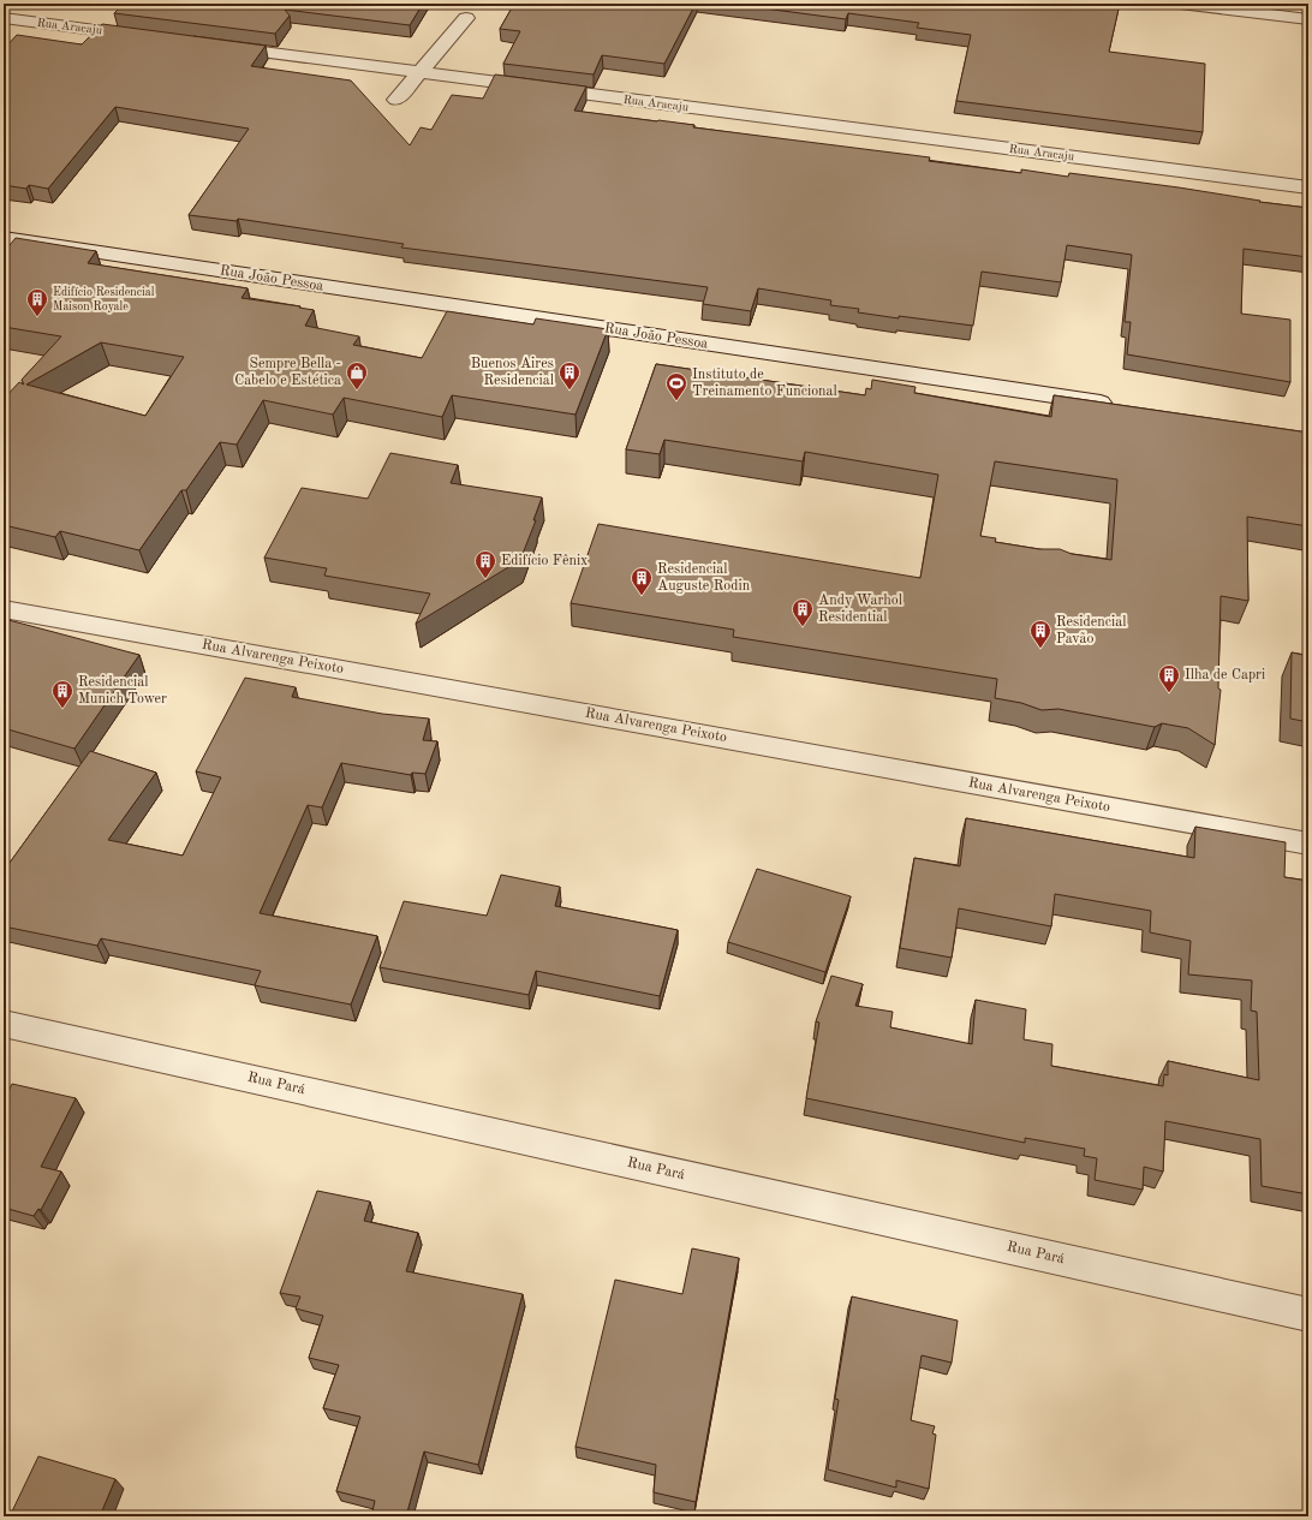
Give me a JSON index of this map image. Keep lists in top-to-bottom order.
{
  "streets": {
    "street": [
      "Rua Aracaju",
      "Rua João Pessoa",
      "Rua Alvarenga Peixoto",
      "Rua Pará"
    ]
  },
  "places": {
    "building": [
      "Edifício Residencial Maison Royale",
      "Buenos Aires Residencial",
      "Edifício Fênix",
      "Residencial Auguste Rodin",
      "Andy Warhol Residential",
      "Residencial Pavão",
      "Ilha de Capri",
      "Residencial Munich Tower"
    ],
    "shop": ["Sempre Bella - Cabelo e Estética"],
    "sports": ["Instituto de Treinamento Funcional"]
  }
}
